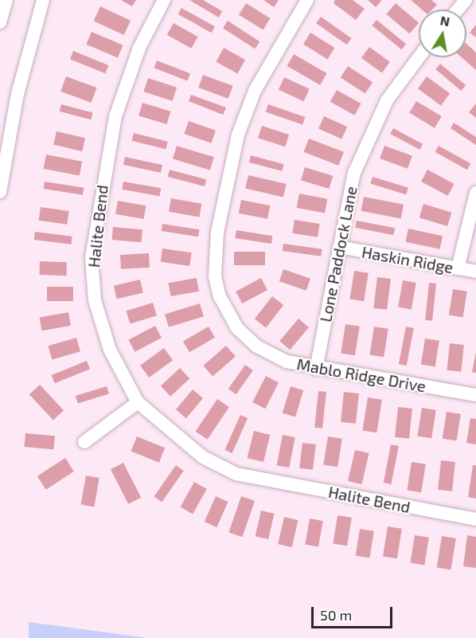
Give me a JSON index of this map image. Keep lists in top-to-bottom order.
{
  "streets": {
    "street": [
      "Halite Bend",
      "Lone Paddock Lane",
      "Haskin Ridge",
      "Mablo Ridge Drive"
    ]
  },
  "crossings": [
    ["Lone Paddock Lane", "Haskin Ridge"],
    ["Lone Paddock Lane", "Mablo Ridge Drive"]
  ],
  "scale_bar": "50 m",
  "north": "top"
}
